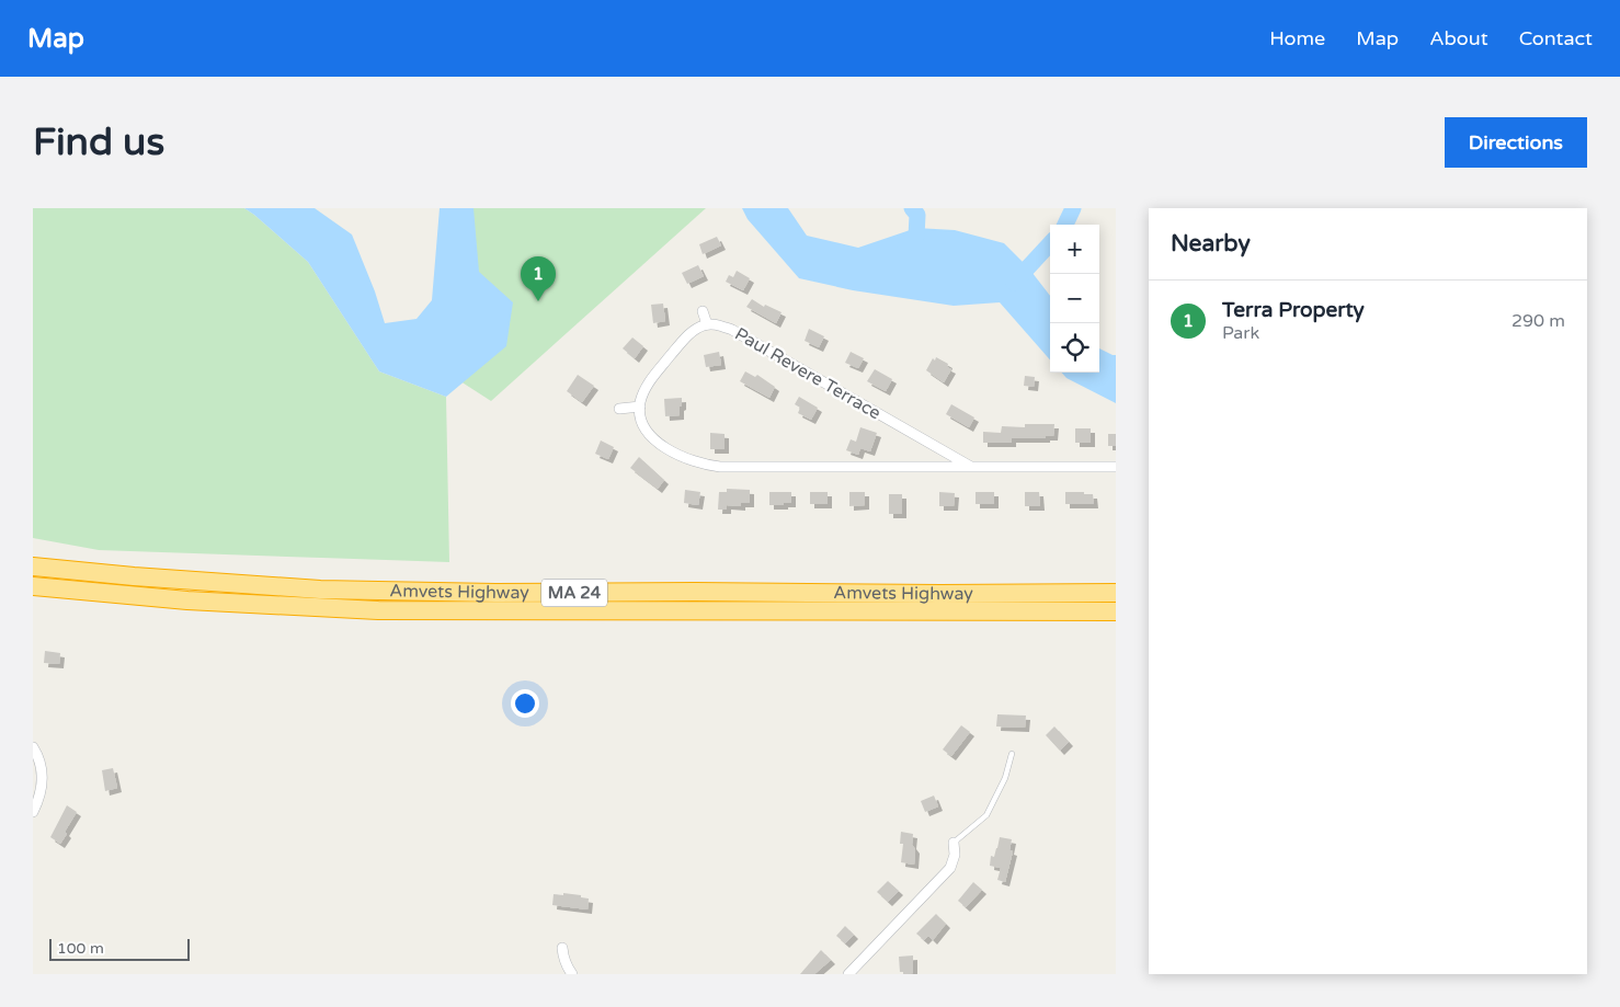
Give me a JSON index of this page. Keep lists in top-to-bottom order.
{
  "streets": {
    "highway": ["Amvets Highway", "MA 24"],
    "street": ["Paul Revere Terrace"]
  },
  "scale_bar": "100 m",
  "page": {
    "header": "Map",
    "nav": [
      "Home",
      "Map",
      "About",
      "Contact"
    ],
    "buttons": "Directions",
    "title": "Find us",
    "heading": "Nearby",
    "map_buttons": ["+", "−"],
    "pins": "1",
    "list": [
      {
        "mark": "1",
        "name": "Terra Property",
        "note": "Park",
        "value": "290 m"
      }
    ],
    "scale": "100 m"
  }
}
